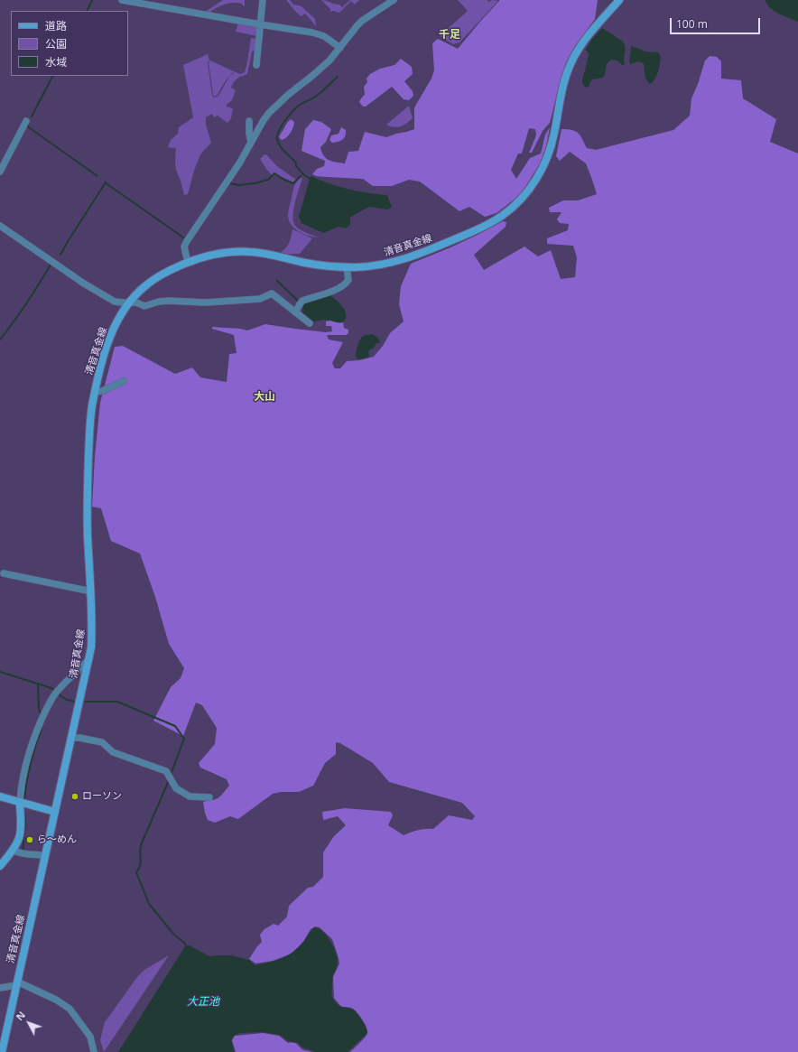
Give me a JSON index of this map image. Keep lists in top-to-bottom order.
{
  "streets": {
    "main road": ["清音真金線"]
  },
  "districts": ["千足", "大山"],
  "water": ["大正池"],
  "places": ["ローソン", "ら～めん"],
  "legend": ["道路", "公園", "水域"],
  "scale_bar": "100 m",
  "north": "top left"
}
